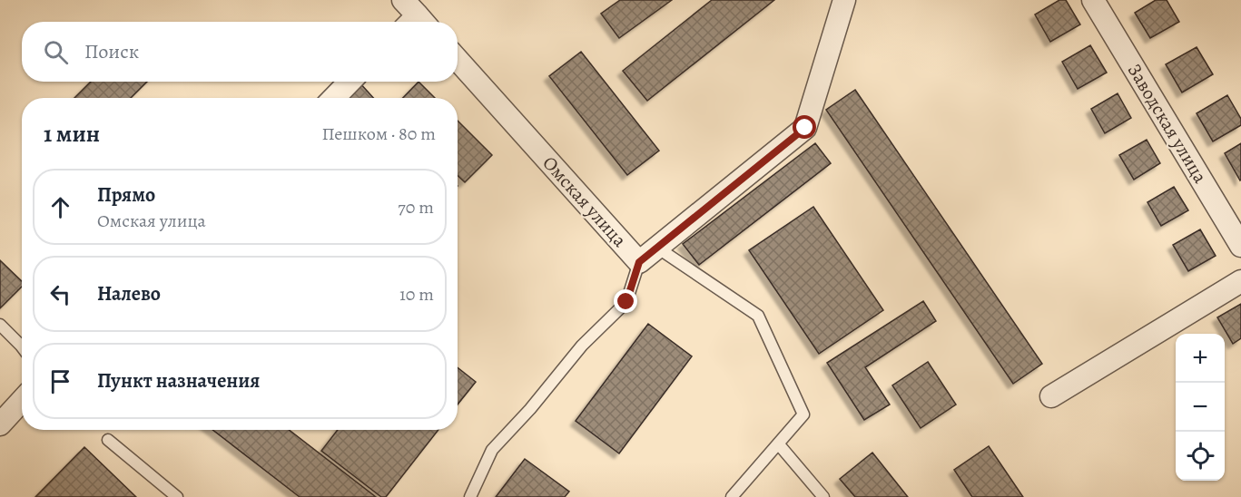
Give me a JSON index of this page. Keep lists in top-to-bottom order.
{
  "streets": {
    "street": ["Заводская улица", "Омская улица"]
  },
  "page": {
    "search": "Поиск",
    "heading": ["1 мин", "Пешком · 80 m"],
    "list": [
      ["Прямо", "Омская улица", "70 m"],
      ["Налево", "10 m"],
      "Пункт назначения"
    ],
    "map_buttons": ["+", "−"]
  }
}
